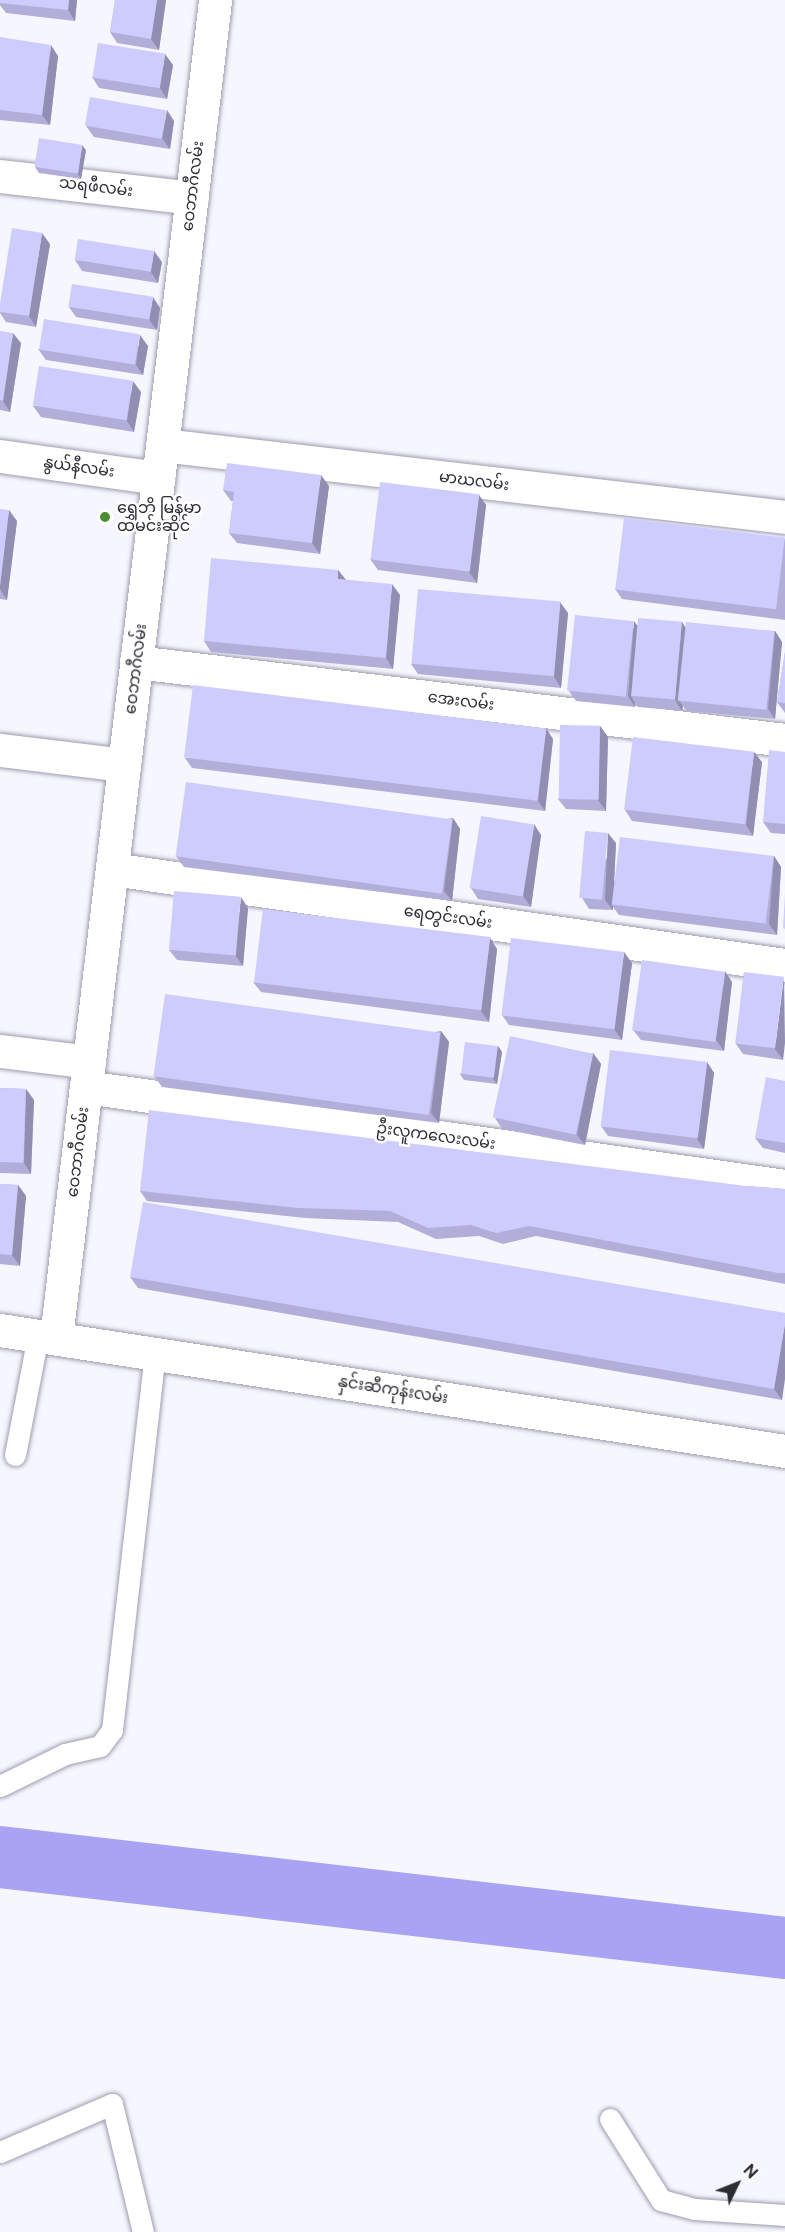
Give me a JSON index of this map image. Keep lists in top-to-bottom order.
{
  "streets": {
    "street": [
      "ဝေဘာဂီလမ်း",
      "သရဖီလမ်း",
      "နွယ်နီလမ်း",
      "မာဃလမ်း",
      "အေးလမ်း",
      "ရေတွင်းလမ်း",
      "ဦးလူကလေးလမ်း",
      "နှင်းဆီကုန်းလမ်း"
    ]
  },
  "crossings": [
    ["ဝေဘာဂီလမ်း", "သရဖီလမ်း"],
    ["ဝေဘာဂီလမ်း", "နွယ်နီလမ်း"],
    ["ဝေဘာဂီလမ်း", "မာဃလမ်း"],
    ["ဝေဘာဂီလမ်း", "အေးလမ်း"],
    ["ဝေဘာဂီလမ်း", "ရေတွင်းလမ်း"],
    ["ဝေဘာဂီလမ်း", "ဦးလူကလေးလမ်း"],
    ["ဝေဘာဂီလမ်း", "နှင်းဆီကုန်းလမ်း"]
  ],
  "places": ["ရွှေဘို မြန်မာ ထမင်းဆိုင်"],
  "north": "top right"
}
